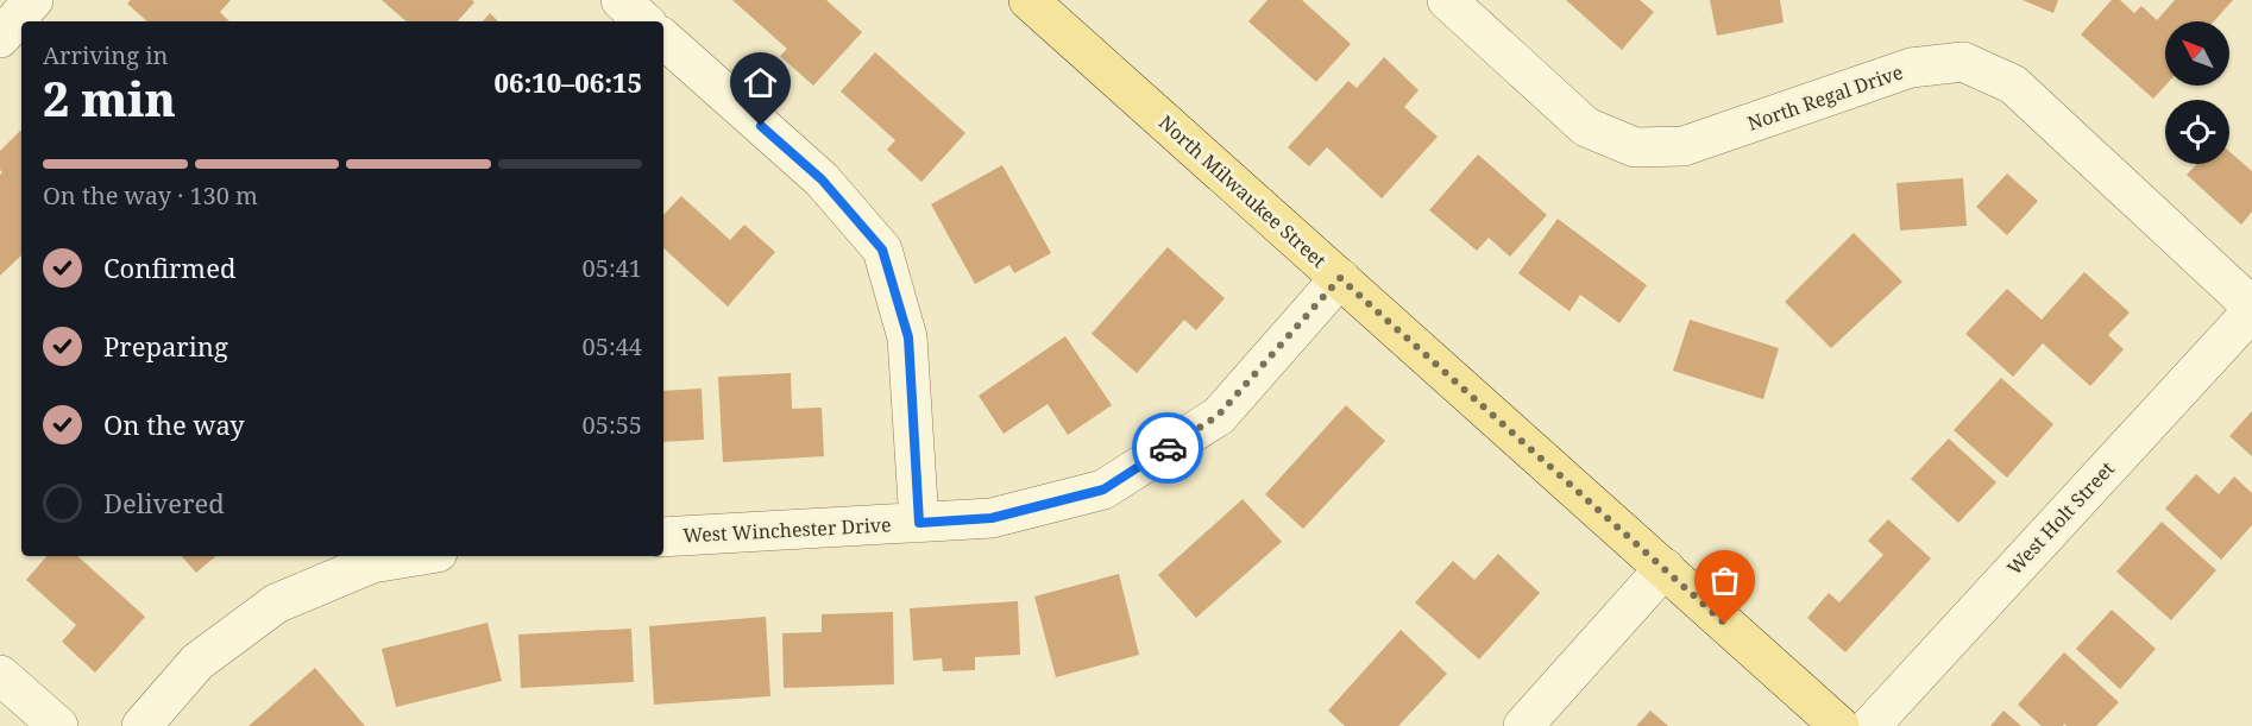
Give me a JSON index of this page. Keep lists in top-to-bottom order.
{
  "streets": {
    "main road": ["North Milwaukee Street"],
    "street": ["North Regal Drive", "West Holt Street", "West Winchester Drive"]
  },
  "crossings": [
    ["North Regal Drive", "West Holt Street"],
    ["North Milwaukee Street", "West Winchester Drive"]
  ],
  "north": "top left",
  "page": {
    "heading": ["2 min", "Arriving in", "06:10–06:15"],
    "bar": "On the way · 130 m",
    "list": [
      ["Confirmed", "05:41"],
      ["Preparing", "05:44"],
      ["On the way", "05:55"],
      "Delivered"
    ]
  }
}
